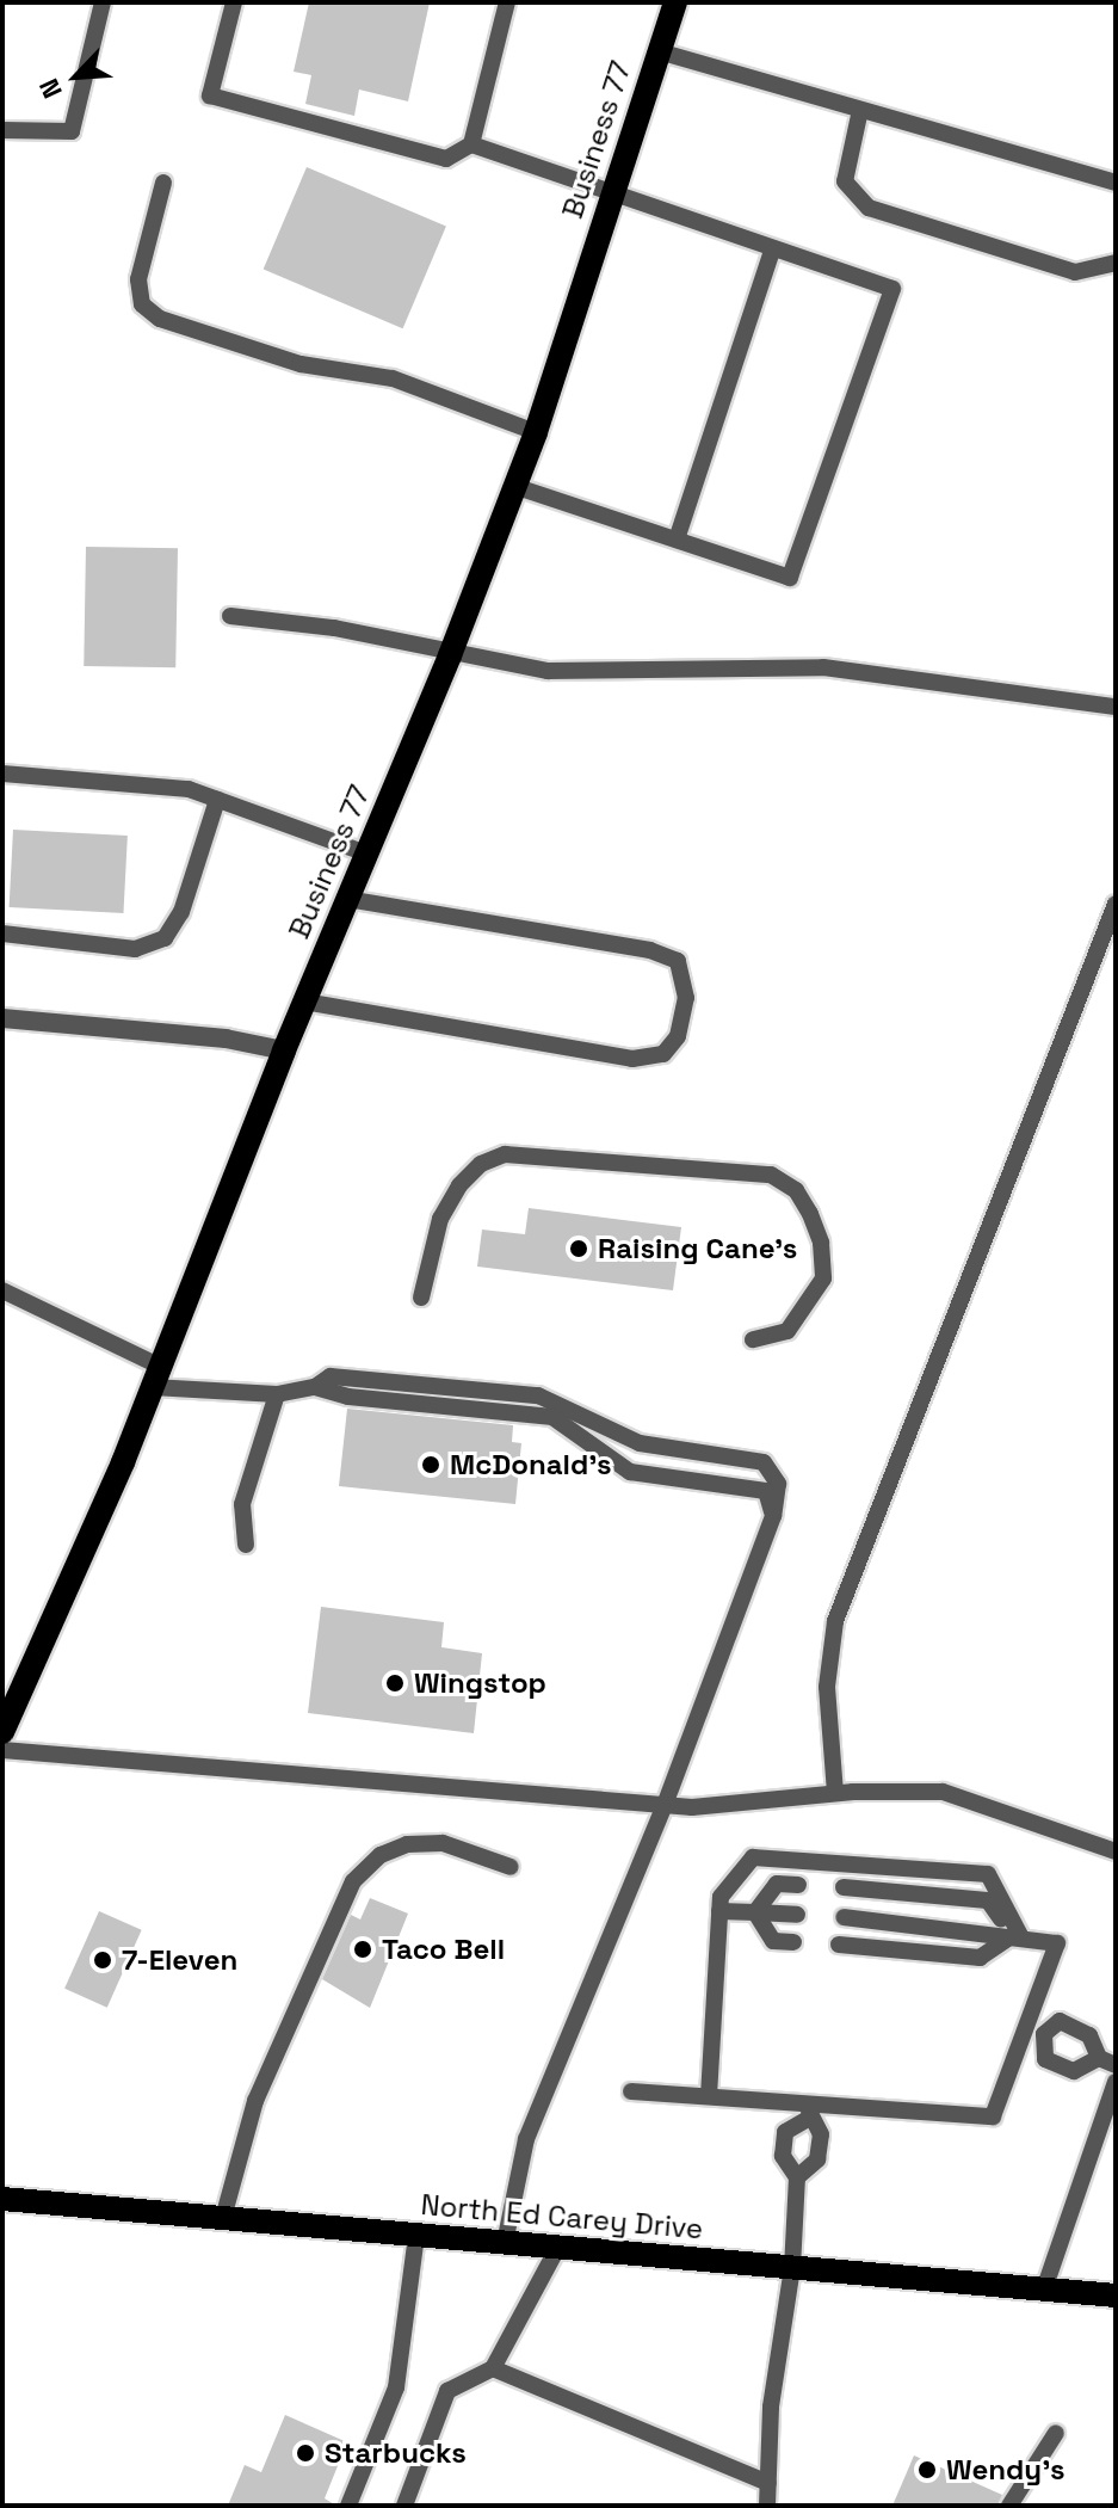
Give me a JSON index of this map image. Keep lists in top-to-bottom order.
{
  "streets": {
    "main road": ["Business 77", "North Ed Carey Drive"]
  },
  "places": [
    "Raising Cane's",
    "McDonald's",
    "Wingstop",
    "Taco Bell",
    "7-Eleven",
    "Starbucks",
    "Wendy's"
  ],
  "north": "bottom left"
}
